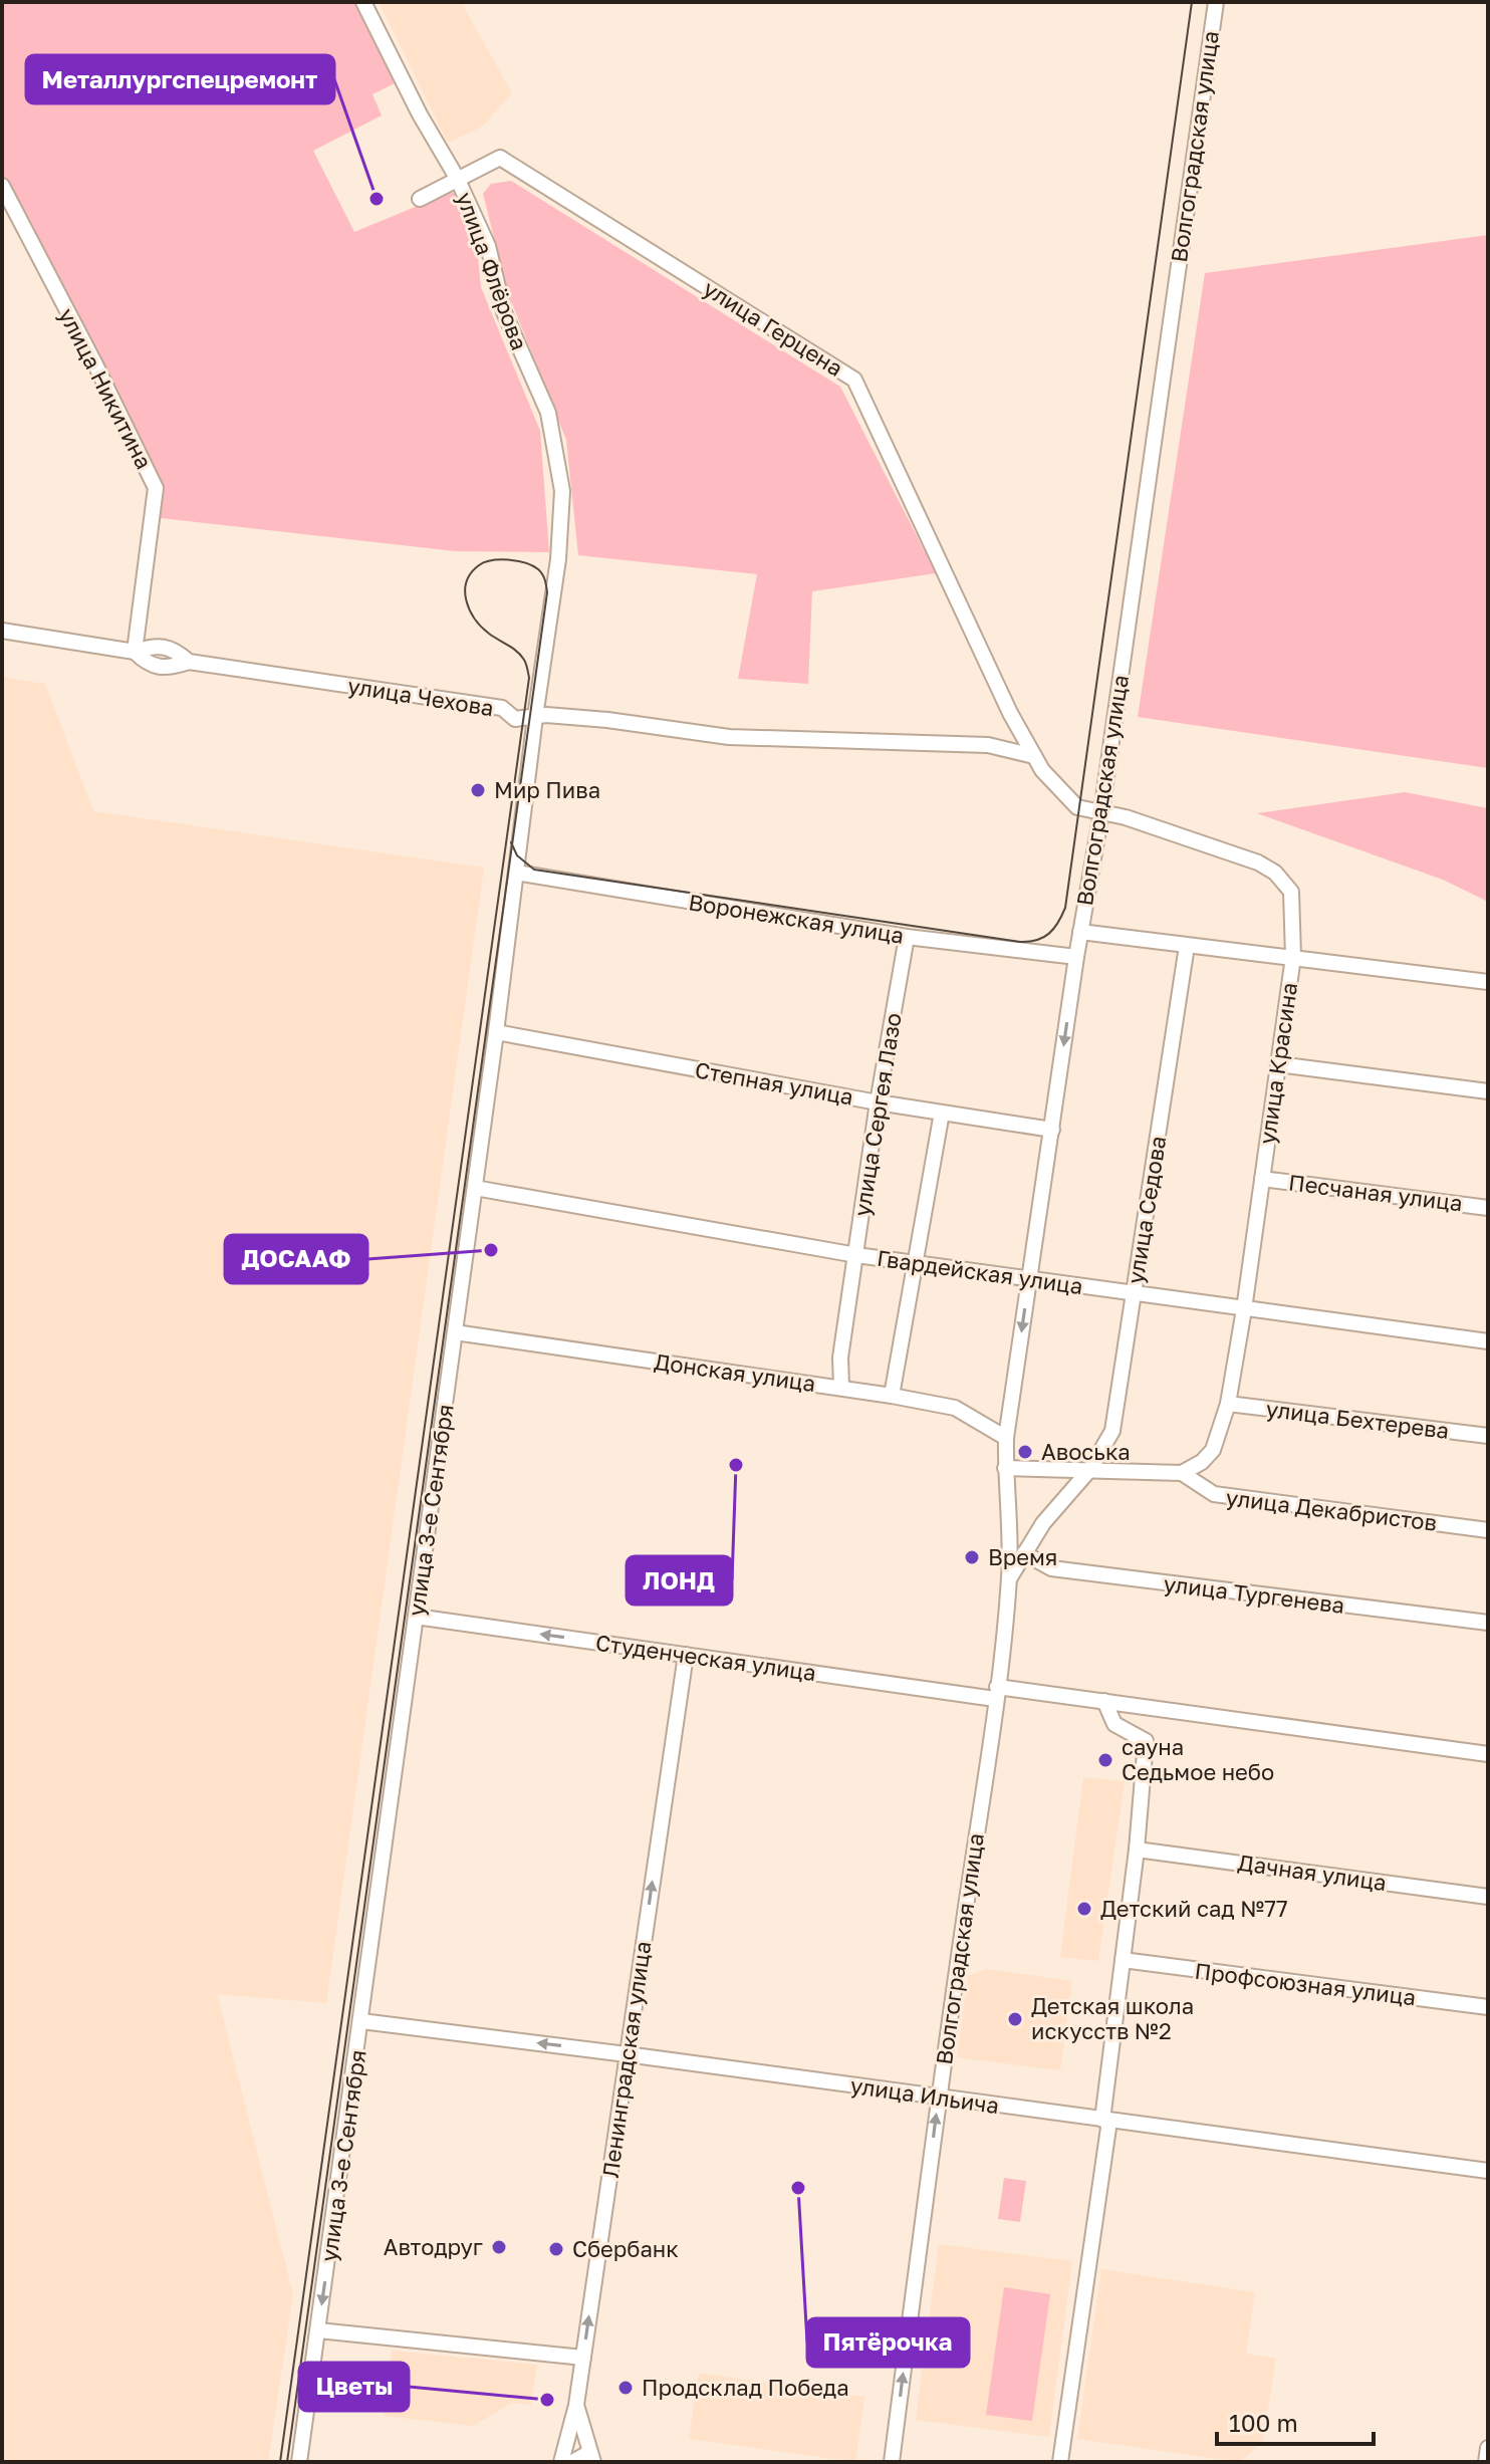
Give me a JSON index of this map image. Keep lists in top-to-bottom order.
{
  "streets": {
    "street": [
      "Волгоградская улица",
      "улица Флёрова",
      "улица Герцена",
      "улица Никитина",
      "улица Чехова",
      "Воронежская улица",
      "улица Красина",
      "Степная улица",
      "улица Сергея Лазо",
      "Песчаная улица",
      "улица Седова",
      "Гвардейская улица",
      "Донская улица",
      "улица Бехтерева",
      "улица 3-е Сентября",
      "улица Декабристов",
      "улица Тургенева",
      "Студенческая улица",
      "Дачная улица",
      "Профсоюзная улица",
      "Ленинградская улица",
      "улица Ильича"
    ]
  },
  "crossings": [
    ["Волгоградская улица", "улица Герцена"],
    ["Волгоградская улица", "Воронежская улица"],
    ["Волгоградская улица", "улица Красина"],
    ["Волгоградская улица", "Степная улица"],
    ["Волгоградская улица", "улица Седова"],
    ["Волгоградская улица", "Гвардейская улица"],
    ["Волгоградская улица", "Донская улица"],
    ["Волгоградская улица", "улица Тургенева"],
    ["Волгоградская улица", "Студенческая улица"],
    ["Волгоградская улица", "улица Ильича"],
    ["улица Флёрова", "улица Герцена"],
    ["улица Флёрова", "улица 3-е Сентября"],
    ["улица Герцена", "улица Чехова"],
    ["улица Герцена", "улица Красина"],
    ["улица Никитина", "улица Чехова"],
    ["улица Чехова", "улица 3-е Сентября"],
    ["Воронежская улица", "улица Сергея Лазо"],
    ["Воронежская улица", "улица 3-е Сентября"],
    ["улица Красина", "Песчаная улица"],
    ["улица Красина", "Гвардейская улица"],
    ["улица Красина", "улица Бехтерева"],
    ["улица Красина", "улица Декабристов"],
    ["Степная улица", "улица Сергея Лазо"],
    ["Степная улица", "улица 3-е Сентября"],
    ["улица Сергея Лазо", "Гвардейская улица"],
    ["улица Сергея Лазо", "Донская улица"],
    ["улица Седова", "Гвардейская улица"],
    ["улица Седова", "улица Тургенева"],
    ["Гвардейская улица", "улица 3-е Сентября"],
    ["Донская улица", "улица 3-е Сентября"],
    ["улица 3-е Сентября", "Студенческая улица"],
    ["улица 3-е Сентября", "улица Ильича"],
    ["Студенческая улица", "Ленинградская улица"],
    ["Ленинградская улица", "улица Ильича"]
  ],
  "one_way": ["Ленинградская улица"],
  "places": [
    "Металлургспецремонт",
    "Мир Пива",
    "ДОСААФ",
    "Авоська",
    "ЛОНД",
    "Время",
    "сауна Седьмое небо",
    "Детский сад №77",
    "Детская школа искусств №2",
    "Пятёрочка",
    "Автодруг",
    "Сбербанк",
    "Продсклад Победа",
    "Цветы"
  ],
  "scale_bar": "100 m"
}
